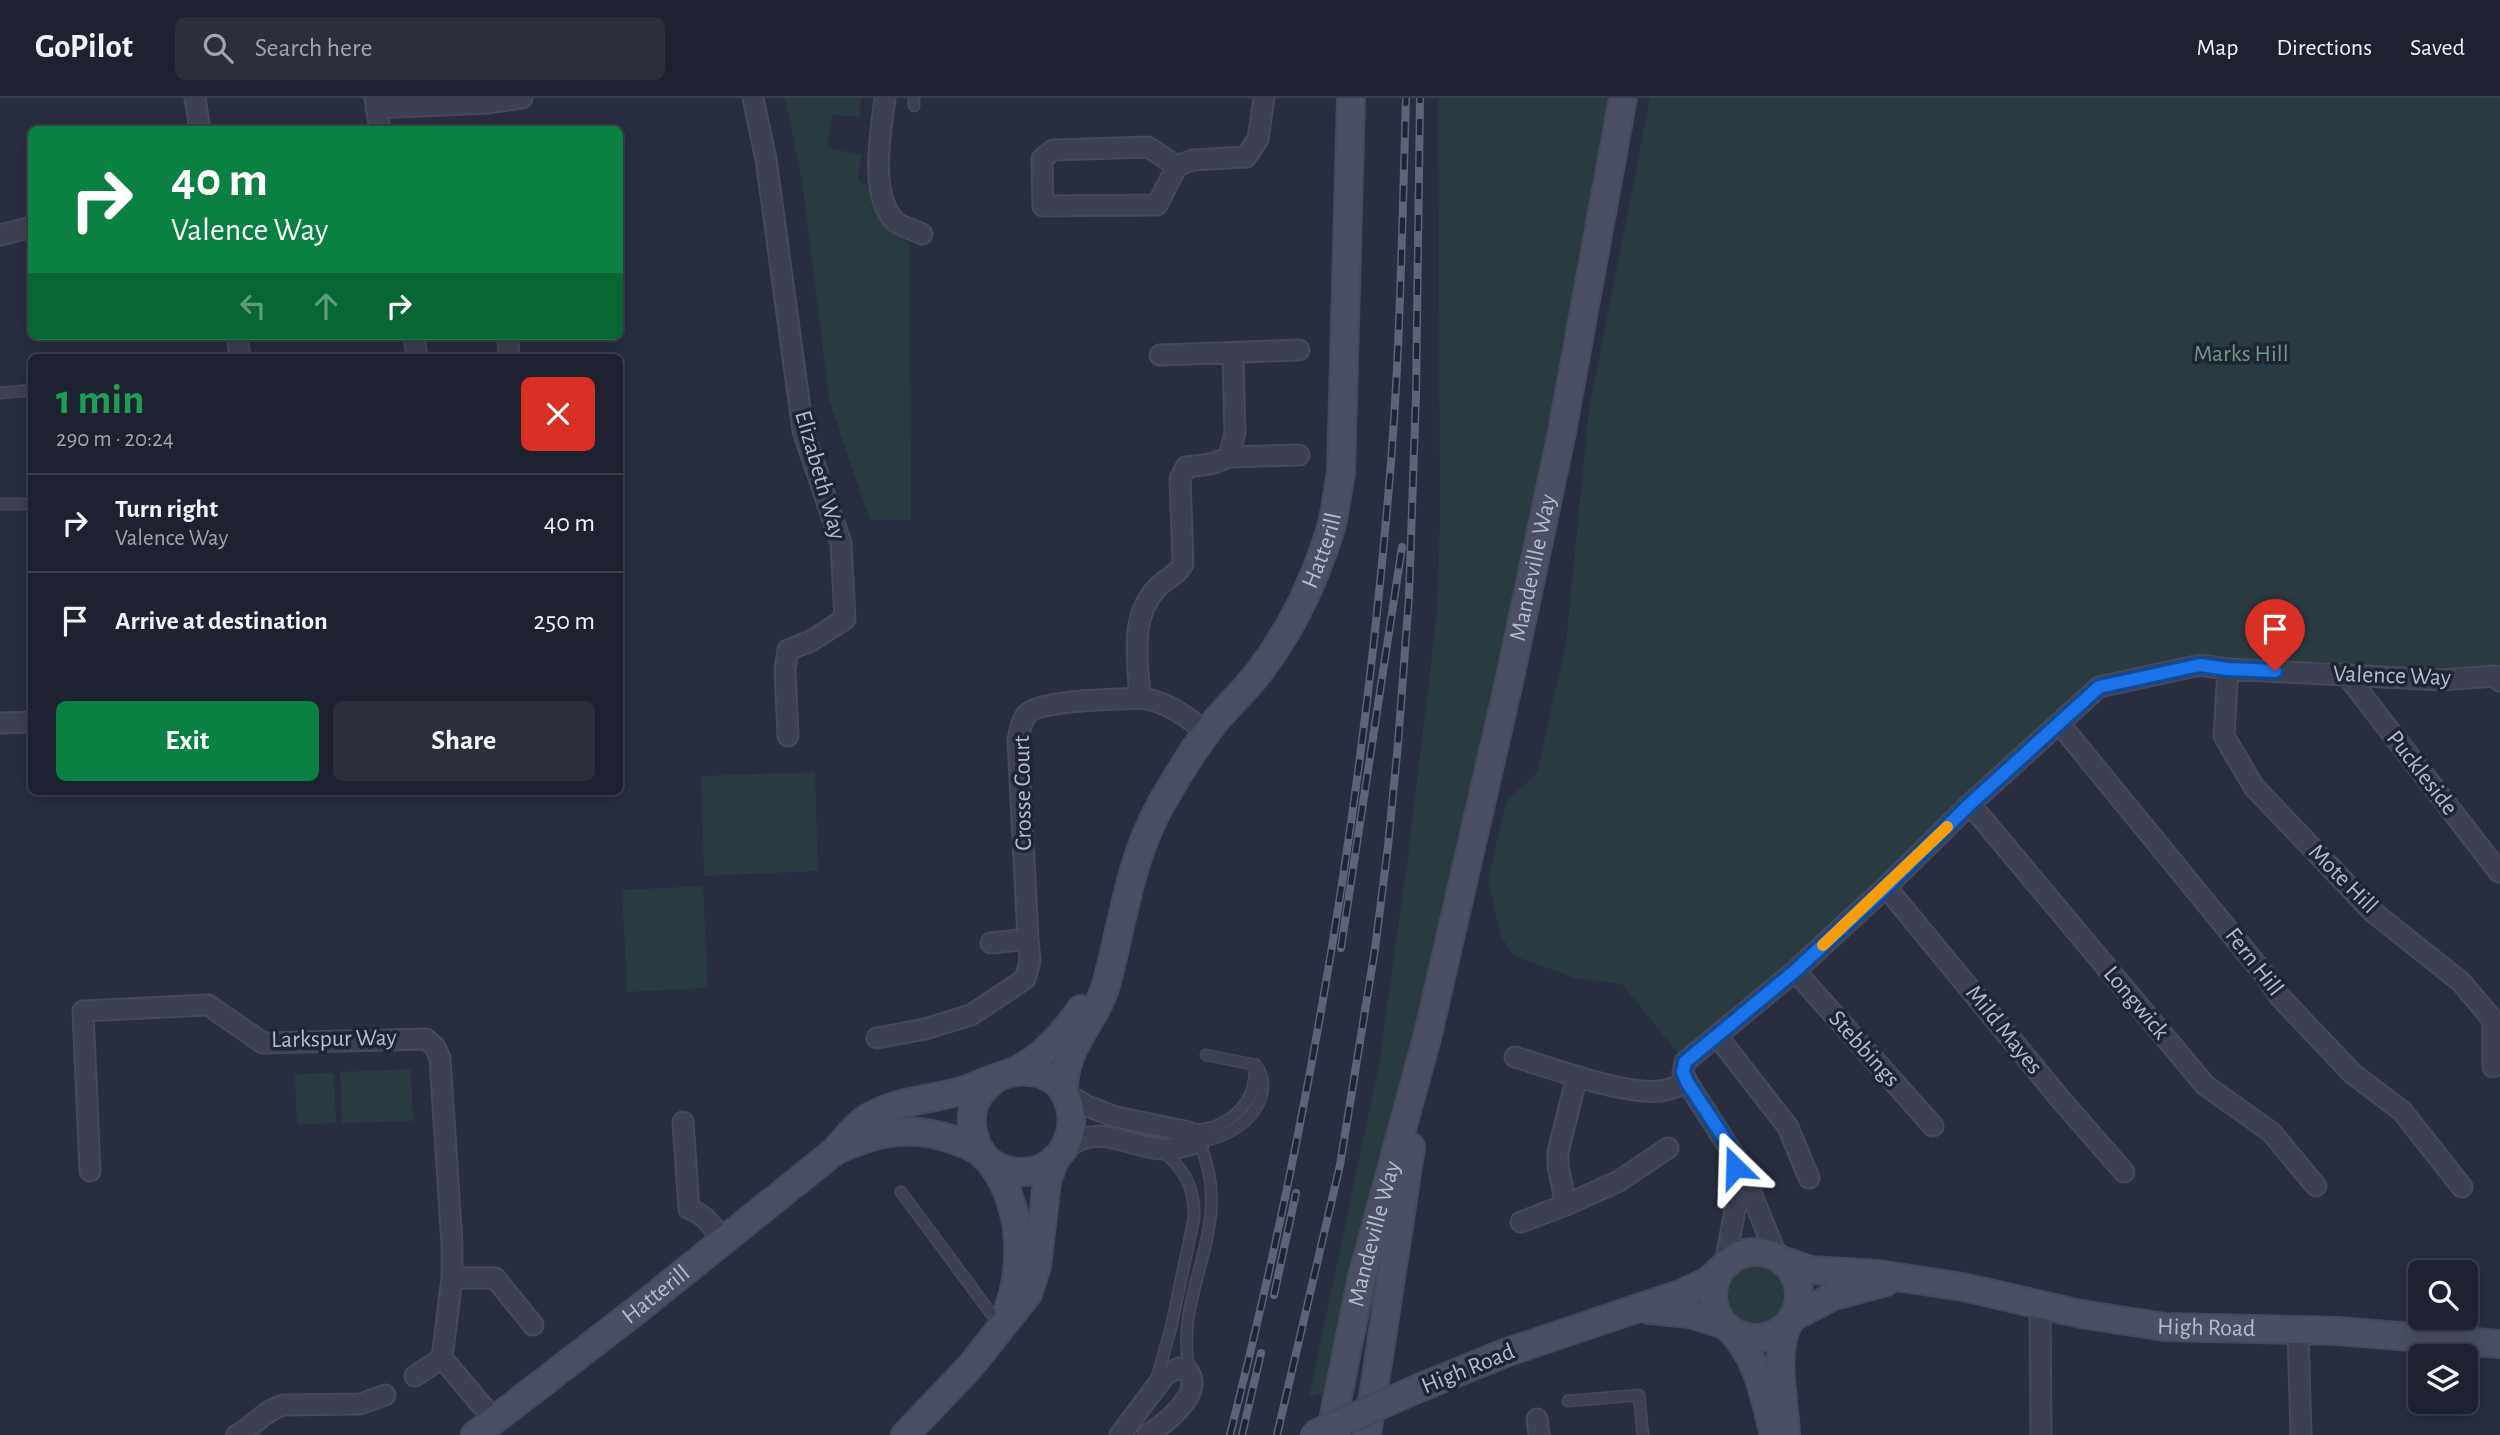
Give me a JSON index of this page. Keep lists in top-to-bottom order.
{
  "streets": {
    "street": [
      "Elizabeth Way",
      "Hatterill",
      "Mandeville Way",
      "Valence Way",
      "Puckleside",
      "Crosse Court",
      "Mote Hill",
      "Fern Hill",
      "Longwick",
      "Mild Mayes",
      "Larkspur Way",
      "Stebbings",
      "High Road"
    ]
  },
  "crossings": [
    ["Hatterill", "Crosse Court"],
    ["Valence Way", "Puckleside"],
    ["Valence Way", "Mote Hill"],
    ["Valence Way", "Fern Hill"],
    ["Valence Way", "Longwick"],
    ["Valence Way", "Mild Mayes"],
    ["Valence Way", "Stebbings"]
  ],
  "parks": ["Marks Hill"],
  "page": {
    "header": "GoPilot",
    "search": "Search here",
    "nav": ["Map", "Directions", "Saved"],
    "turn": ["40 m", "Valence Way"],
    "heading": ["1 min", "290 m · 20:24"],
    "list": [
      {
        "name": "Turn right",
        "note": "Valence Way",
        "value": "40 m"
      },
      {
        "name": "Arrive at destination",
        "value": "250 m"
      }
    ],
    "buttons": ["Exit", "Share"]
  }
}
